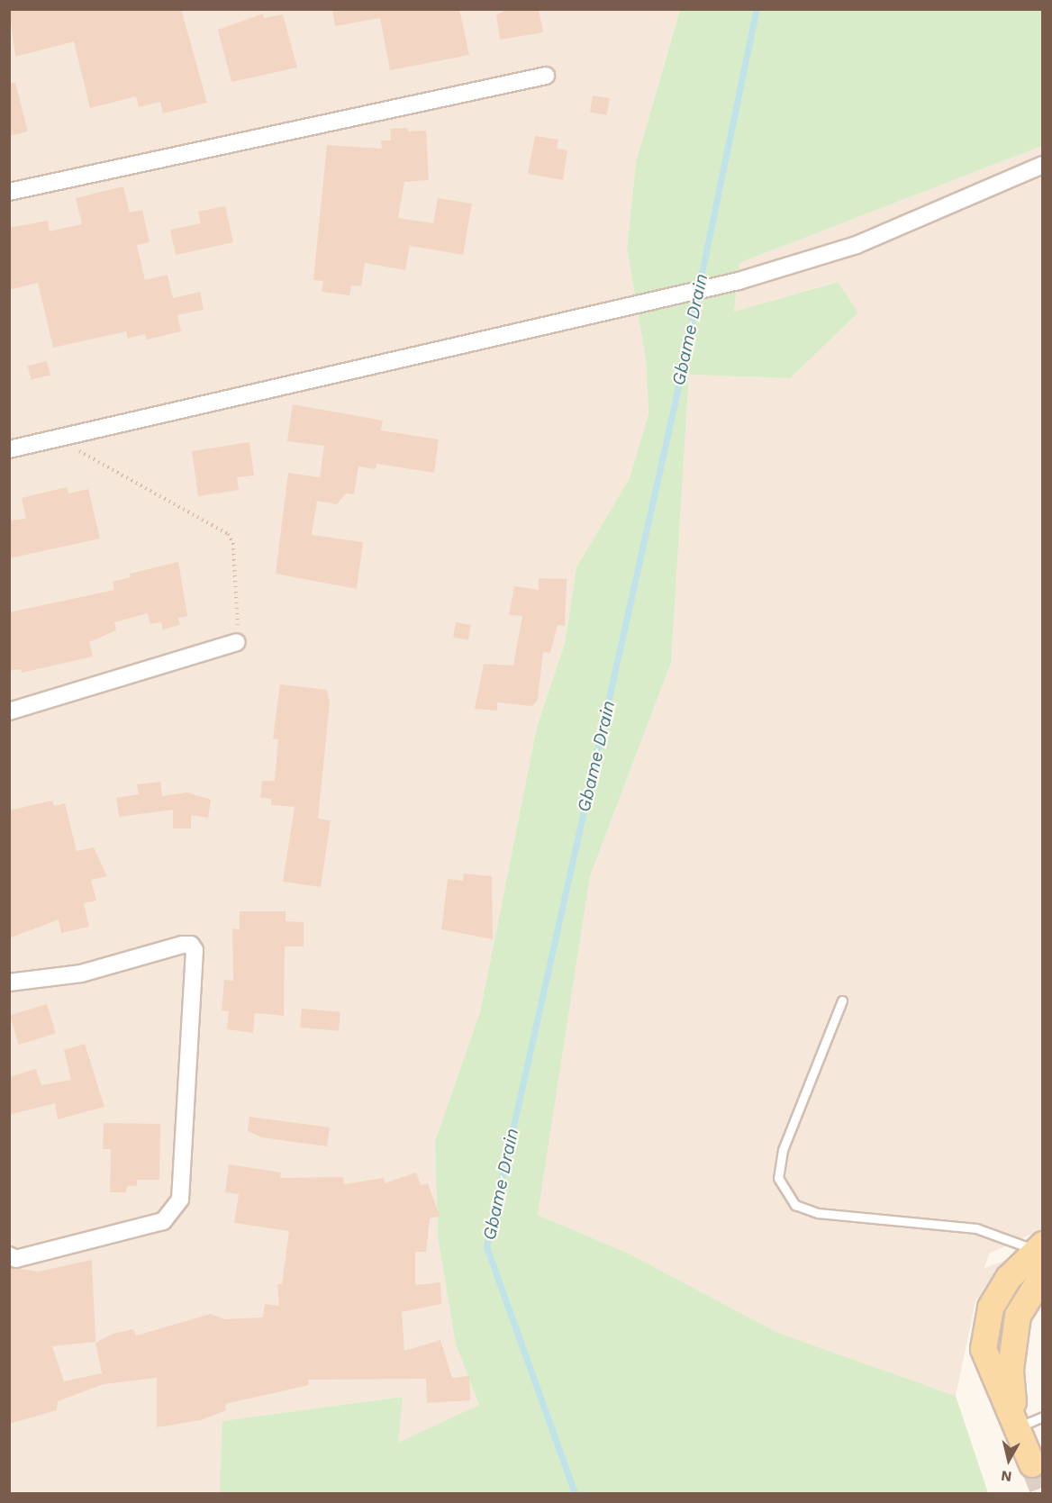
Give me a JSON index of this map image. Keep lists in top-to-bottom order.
{
  "water": ["Gbame Drain"],
  "north": "bottom"
}
